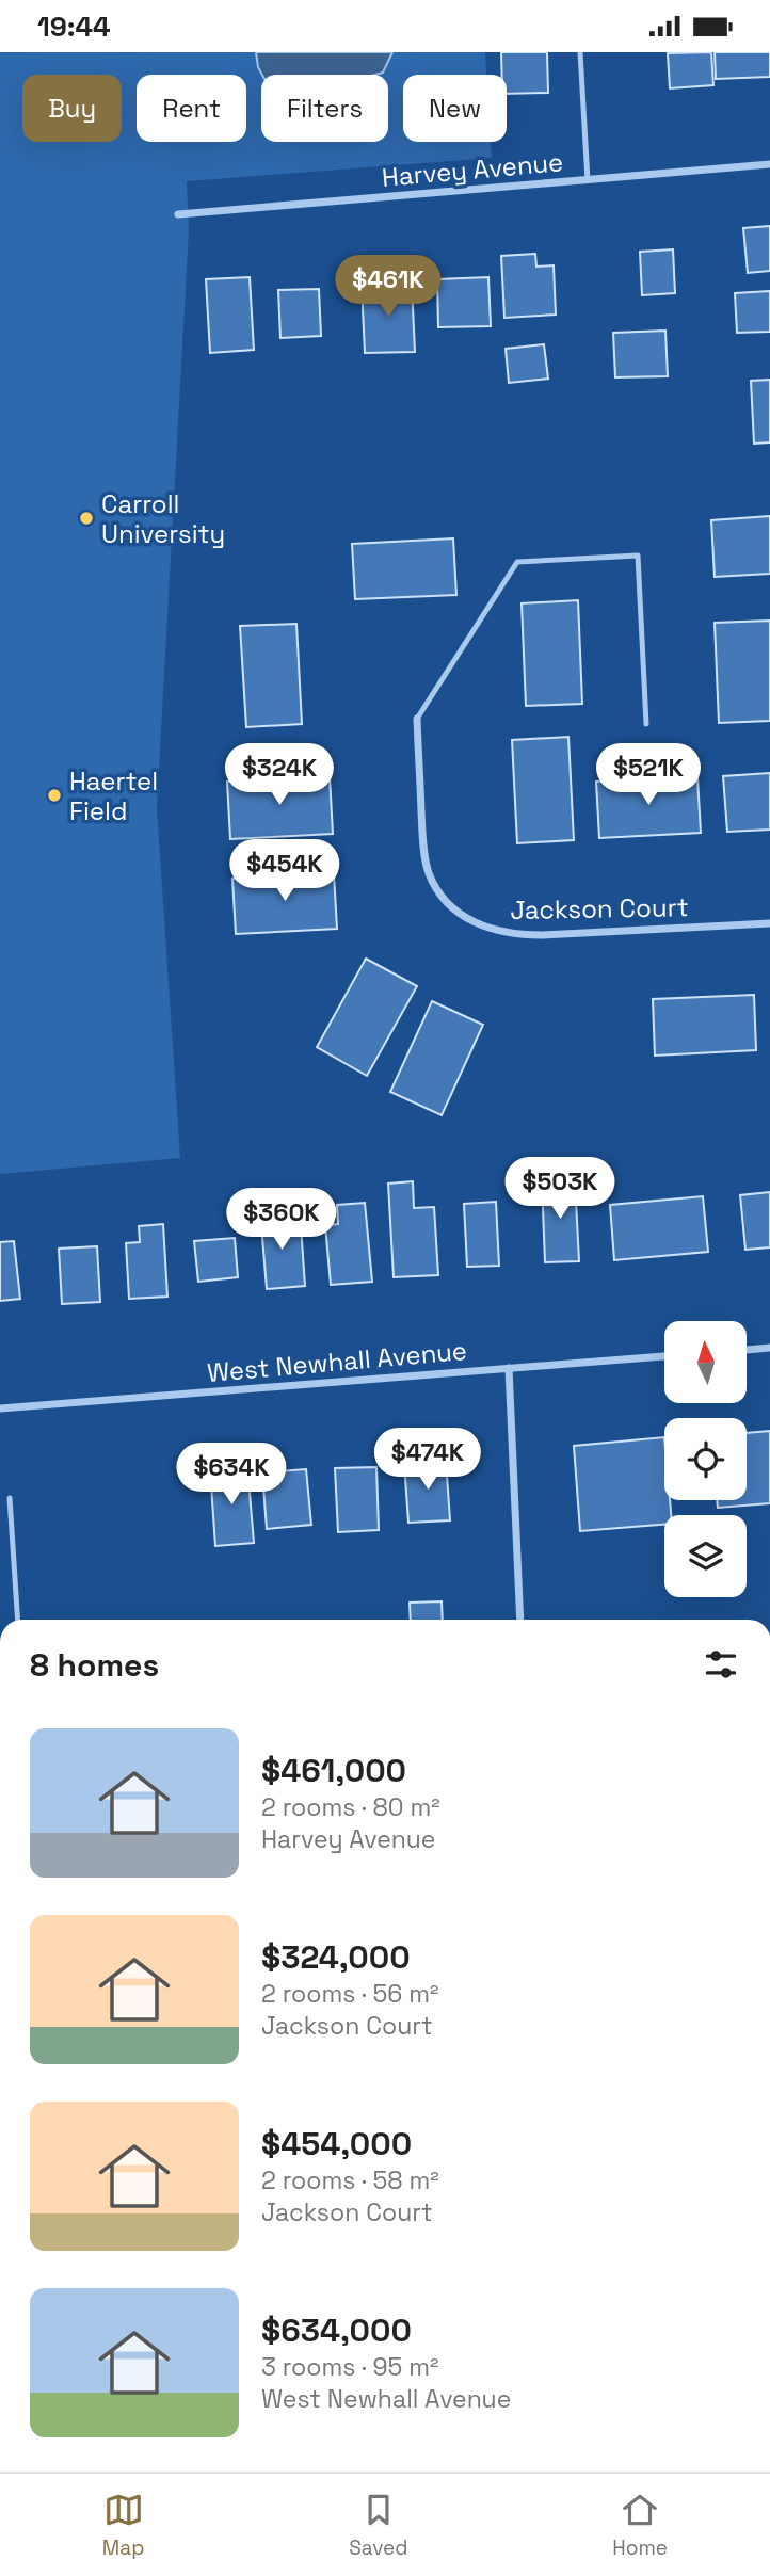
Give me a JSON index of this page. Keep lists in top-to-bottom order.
{
  "streets": {
    "street": ["Harvey Avenue", "Jackson Court", "West Newhall Avenue"]
  },
  "places": ["Carroll University", "Haertel Field"],
  "north": "top",
  "page": {
    "status": "19:44",
    "chip": [
      "Buy",
      "Rent",
      "Filters",
      "New"
    ],
    "price": [
      "$461K",
      "$324K",
      "$521K",
      "$454K",
      "$503K",
      "$360K",
      "$474K",
      "$634K"
    ],
    "heading": "8 homes",
    "list": [
      {
        "name": "$461,000",
        "note": "2 rooms · 80 m² · Harvey Avenue"
      },
      {
        "name": "$324,000",
        "note": "2 rooms · 56 m² · Jackson Court"
      },
      {
        "name": "$454,000",
        "note": "2 rooms · 58 m² · Jackson Court"
      },
      {
        "name": "$634,000",
        "note": "3 rooms · 95 m² · West Newhall Avenue"
      }
    ],
    "tabs": ["Map", "Saved", "Home"]
  }
}
